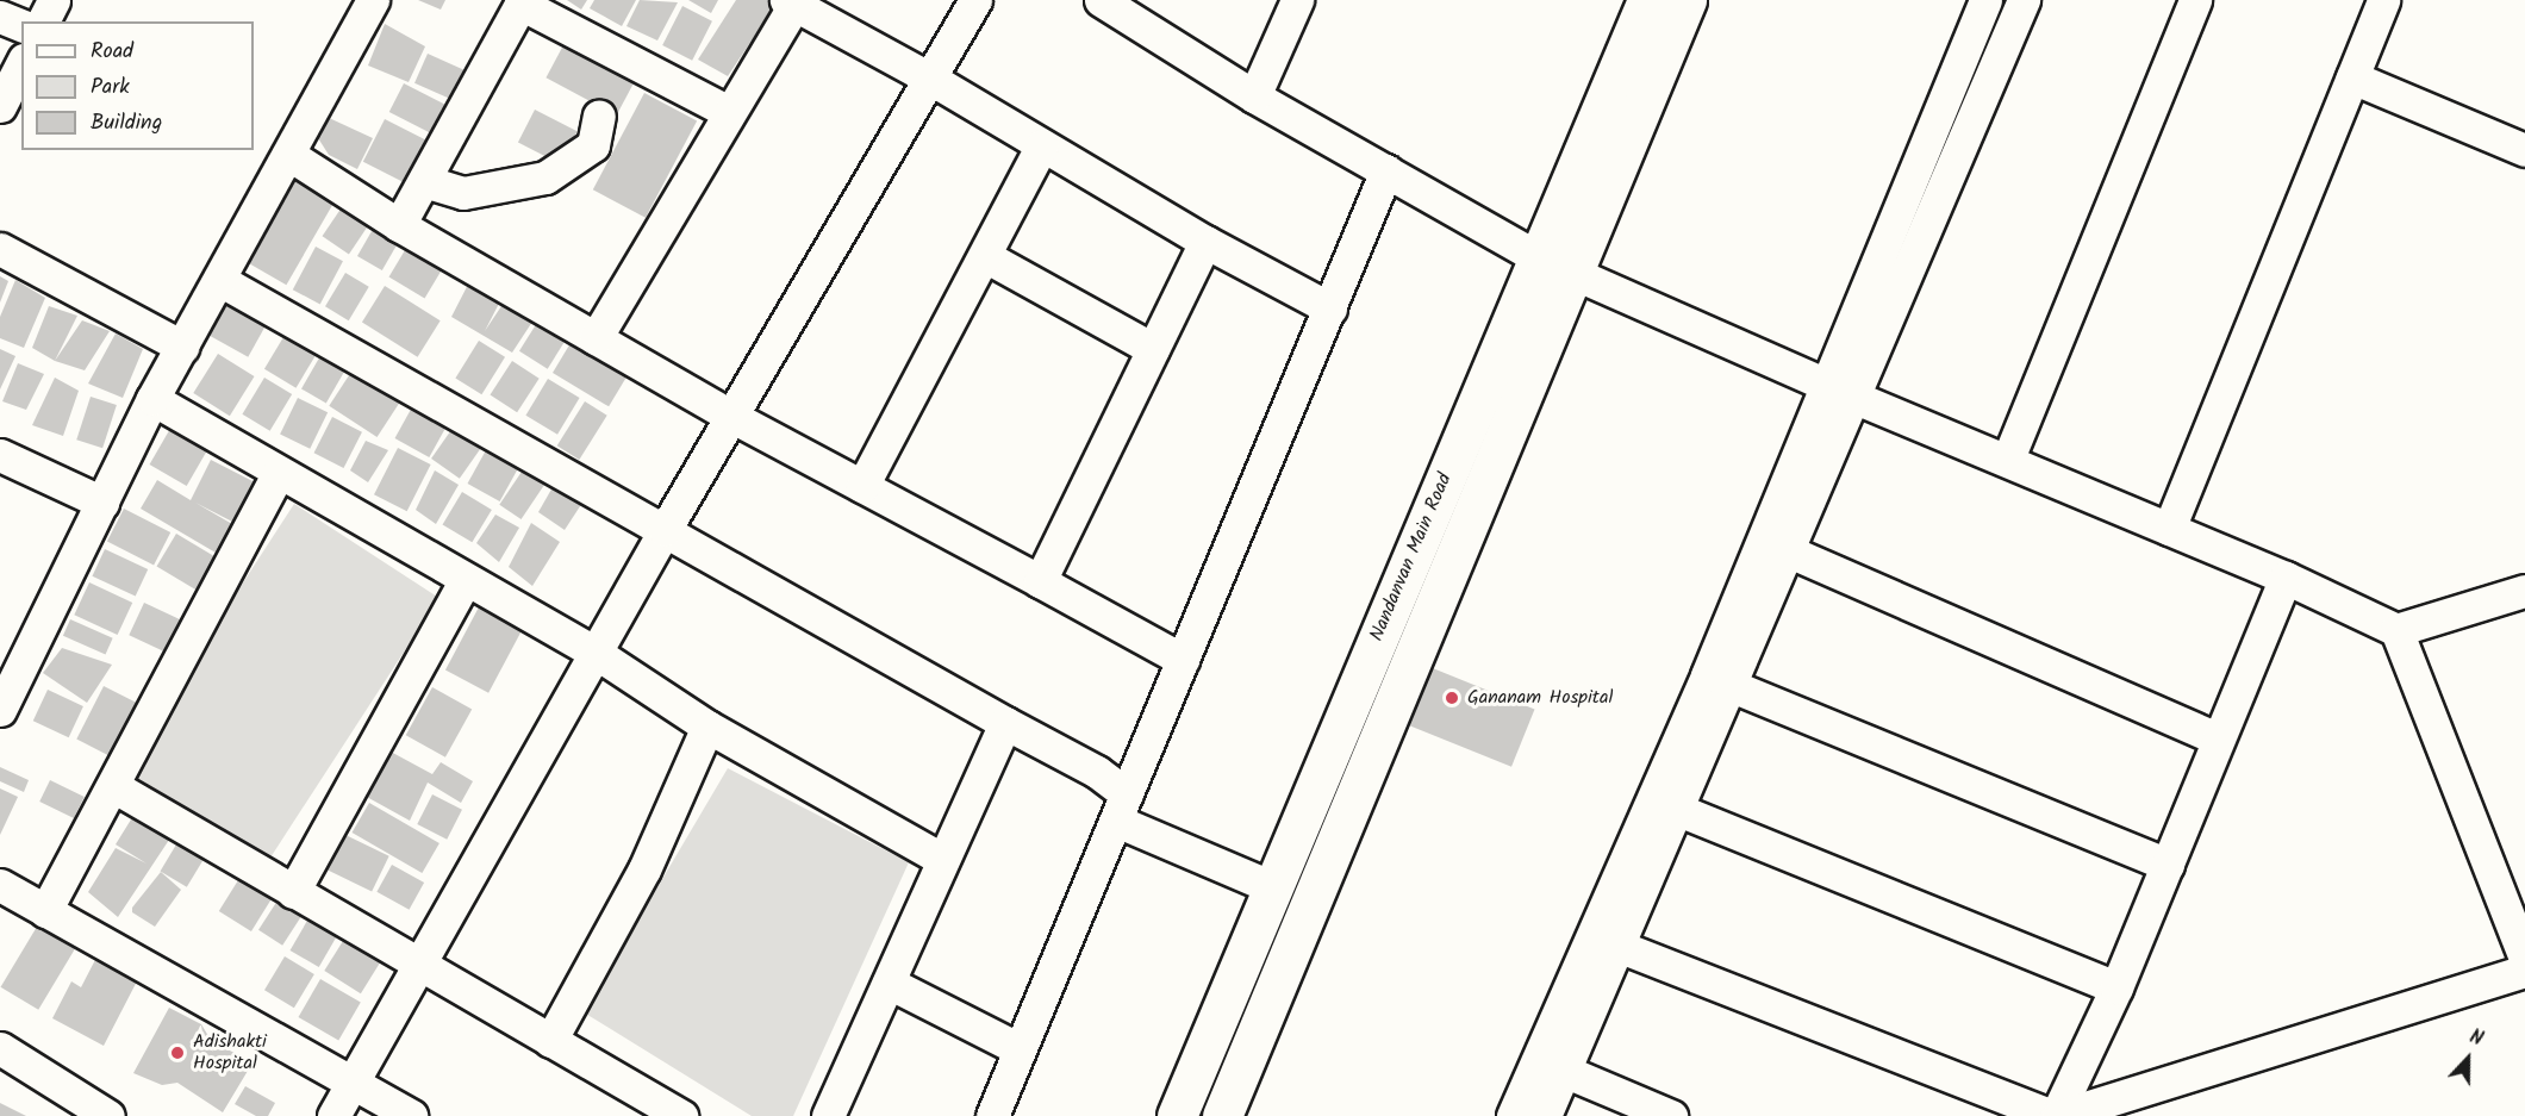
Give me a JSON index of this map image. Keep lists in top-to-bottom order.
{
  "streets": {
    "main road": ["Nandanvan Main Road"]
  },
  "places": ["Gananam Hospital", "Adishakti Hospital"],
  "legend": ["Road", "Park", "Building"],
  "north": "top"
}
